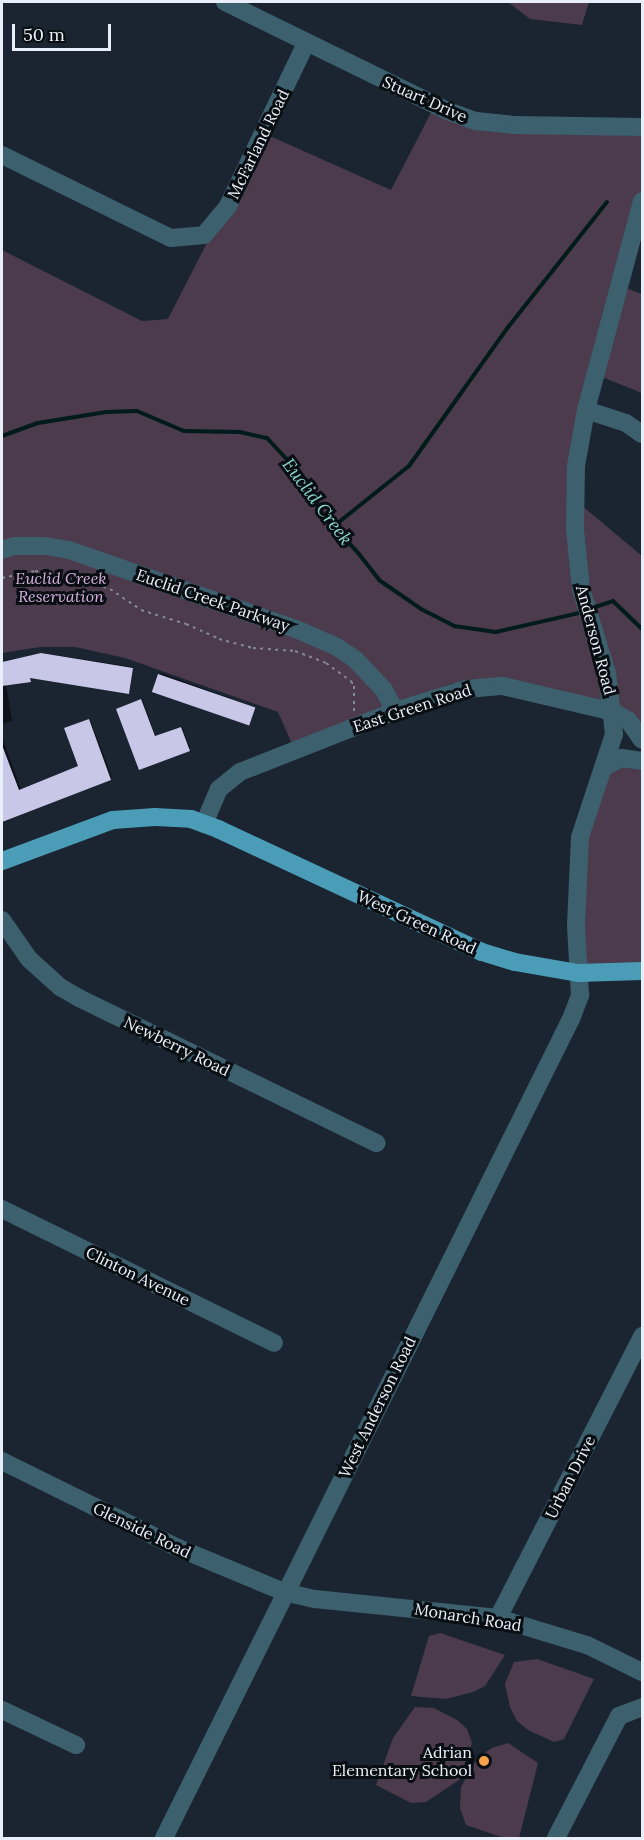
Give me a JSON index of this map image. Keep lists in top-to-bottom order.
{
  "streets": {
    "main road": ["West Green Road"],
    "street": [
      "Stuart Drive",
      "McFarland Road",
      "Euclid Creek Parkway",
      "Anderson Road",
      "East Green Road",
      "Newberry Road",
      "Clinton Avenue",
      "West Anderson Road",
      "Urban Drive",
      "Glenside Road",
      "Monarch Road"
    ]
  },
  "crossings": [
    ["Stuart Drive", "McFarland Road"],
    ["Euclid Creek Parkway", "East Green Road"],
    ["Anderson Road", "East Green Road"],
    ["Anderson Road", "West Green Road"],
    ["Anderson Road", "West Anderson Road"],
    ["East Green Road", "West Green Road"],
    ["West Green Road", "West Anderson Road"],
    ["West Anderson Road", "Glenside Road"],
    ["West Anderson Road", "Monarch Road"],
    ["Urban Drive", "Monarch Road"],
    ["Glenside Road", "Monarch Road"]
  ],
  "water": ["Euclid Creek"],
  "parks": ["Euclid Creek Reservation"],
  "places": ["Adrian Elementary School"],
  "scale_bar": "50 m"
}
